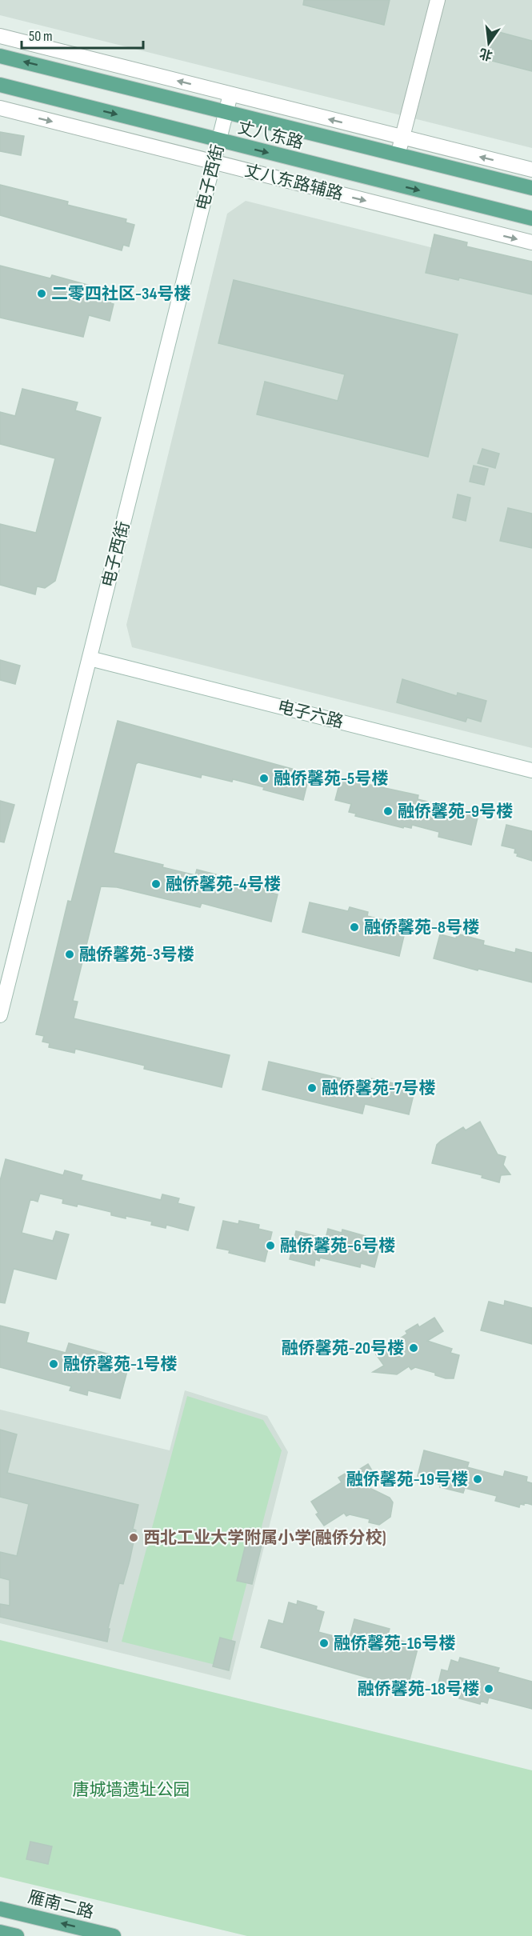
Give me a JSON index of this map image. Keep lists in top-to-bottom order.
{
  "streets": {
    "main road": ["丈八东路", "雁南二路"],
    "street": ["电子西街", "丈八东路辅路", "电子六路"]
  },
  "crossings": [
    ["丈八东路", "电子西街"],
    ["电子西街", "丈八东路辅路"],
    ["电子西街", "电子六路"]
  ],
  "one_way": ["雁南二路"],
  "parks": ["唐城墙遗址公园"],
  "places": [
    "二零四社区-34号楼",
    "融侨馨苑-5号楼",
    "融侨馨苑-9号楼",
    "融侨馨苑-4号楼",
    "融侨馨苑-8号楼",
    "融侨馨苑-3号楼",
    "融侨馨苑-7号楼",
    "融侨馨苑-6号楼",
    "融侨馨苑-20号楼",
    "融侨馨苑-1号楼",
    "融侨馨苑-19号楼",
    "西北工业大学附属小学(融侨分校)",
    "融侨馨苑-16号楼",
    "融侨馨苑-18号楼"
  ],
  "scale_bar": "50 m",
  "north": "bottom"
}
